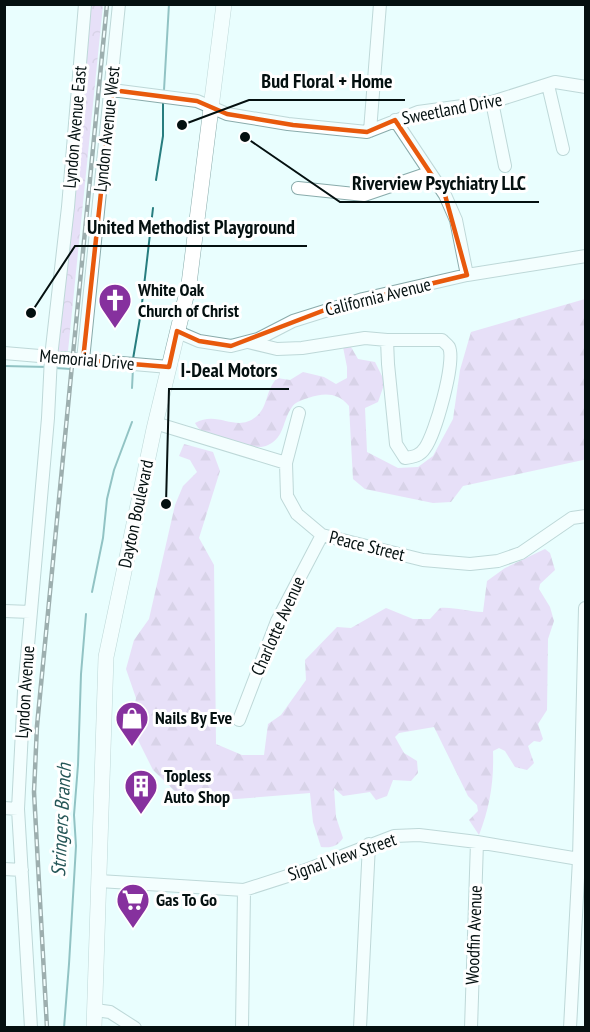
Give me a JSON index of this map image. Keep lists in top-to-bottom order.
{
  "streets": {
    "main road": ["Dayton Boulevard"],
    "street": [
      "Sweetland Drive",
      "Lyndon Avenue East",
      "Lyndon Avenue West",
      "California Avenue",
      "Memorial Drive",
      "Peace Street",
      "Charlotte Avenue",
      "Lyndon Avenue",
      "Signal View Street",
      "Woodfin Avenue"
    ]
  },
  "crossings": [
    ["Sweetland Drive", "Lyndon Avenue West"],
    ["Sweetland Drive", "Dayton Boulevard"],
    ["Lyndon Avenue East", "Memorial Drive"],
    ["Lyndon Avenue East", "Lyndon Avenue"],
    ["Lyndon Avenue West", "Memorial Drive"],
    ["California Avenue", "Dayton Boulevard"],
    ["Memorial Drive", "Dayton Boulevard"],
    ["Memorial Drive", "Lyndon Avenue"],
    ["Dayton Boulevard", "Signal View Street"],
    ["Peace Street", "Charlotte Avenue"],
    ["Signal View Street", "Woodfin Avenue"]
  ],
  "water": ["Stringers Branch"],
  "places": {
    "other": [
      "Bud Floral + Home",
      "Riverview Psychiatry LLC",
      "United Methodist Playground",
      "I-Deal Motors"
    ],
    "church": ["White Oak Church of Christ"],
    "shop": ["Nails By Eve"],
    "building": ["Topless Auto Shop"],
    "supermarket": ["Gas To Go"]
  }
}
